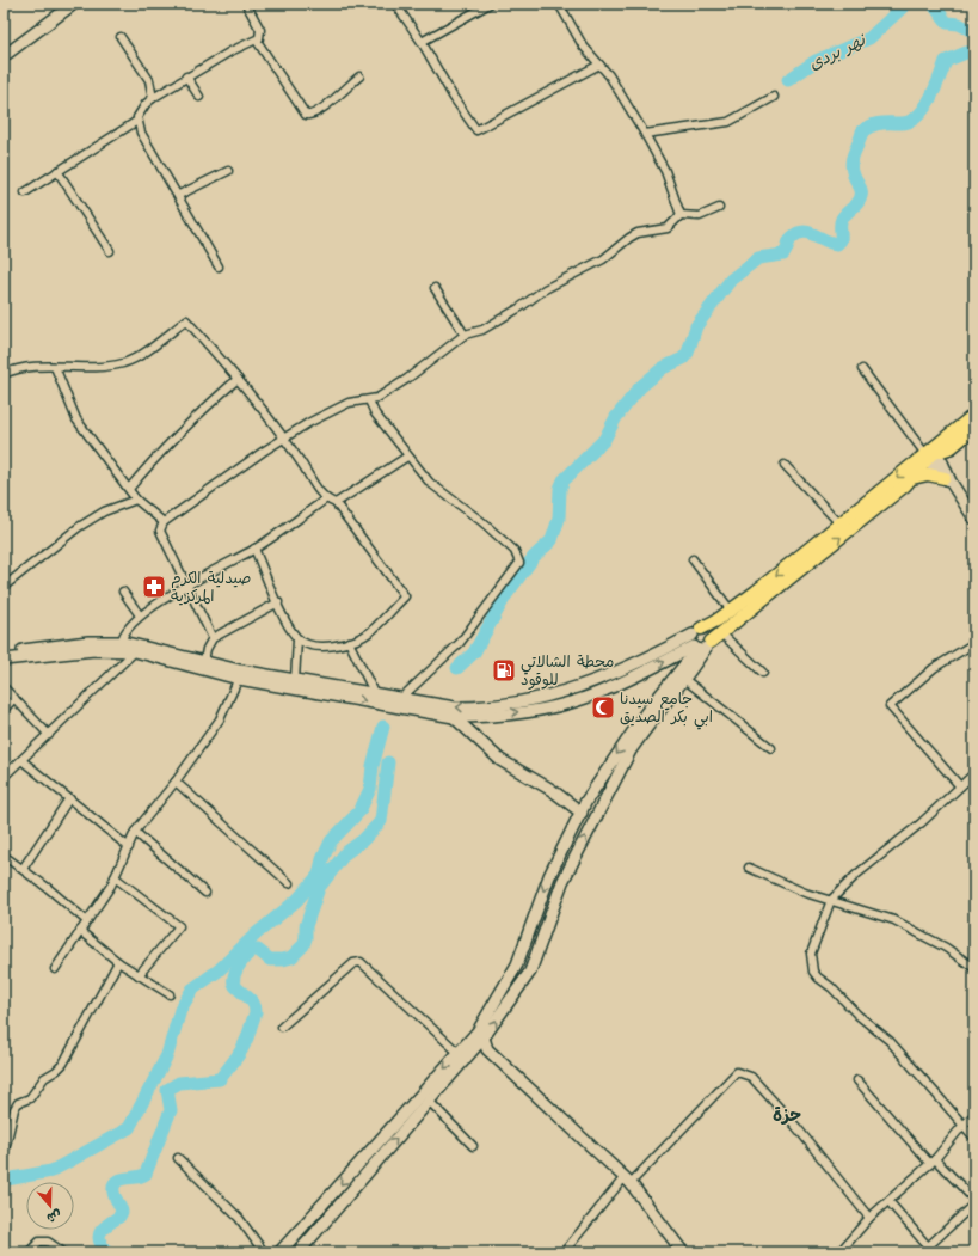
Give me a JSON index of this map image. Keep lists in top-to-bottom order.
{
  "districts": ["حزة"],
  "water": ["نهر بردى"],
  "places": {
    "pharmacy": ["صيدلية الكرم المركزية"],
    "fuel station": ["محطة الشالاتي للوقود"],
    "mosque": ["جامع سيدنا ابي بكر الصديق"]
  },
  "north": "bottom"
}
